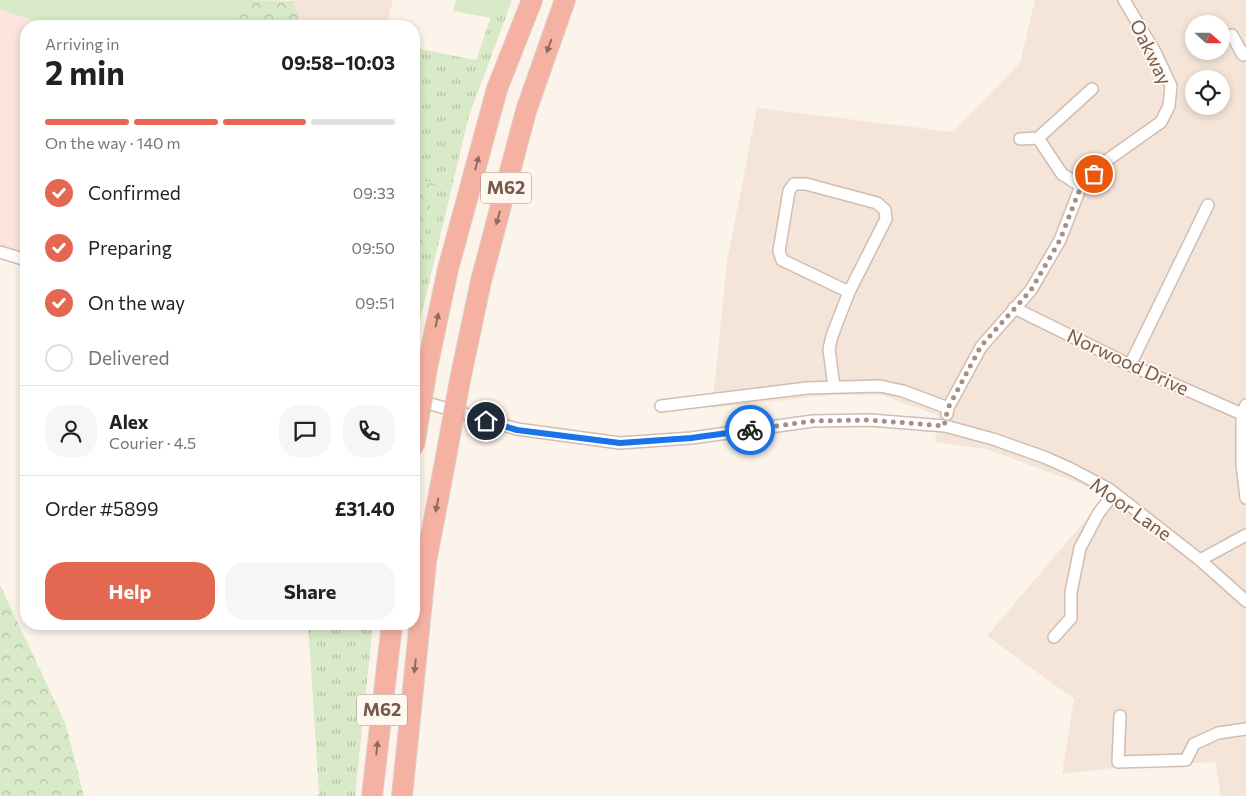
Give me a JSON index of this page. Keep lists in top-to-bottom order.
{
  "streets": {
    "highway": ["M62"],
    "street": ["Oakway", "Norwood Drive", "Moor Lane"]
  },
  "north": "right",
  "page": {
    "heading": ["2 min", "Arriving in", "09:58–10:03"],
    "panel": [
      "Alex",
      "Courier · 4.5",
      "Order #5899",
      "£31.40"
    ],
    "bar": "On the way · 140 m",
    "list": [
      ["Confirmed", "09:33"],
      ["Preparing", "09:50"],
      ["On the way", "09:51"],
      "Delivered"
    ],
    "buttons": ["Help", "Share"]
  }
}
